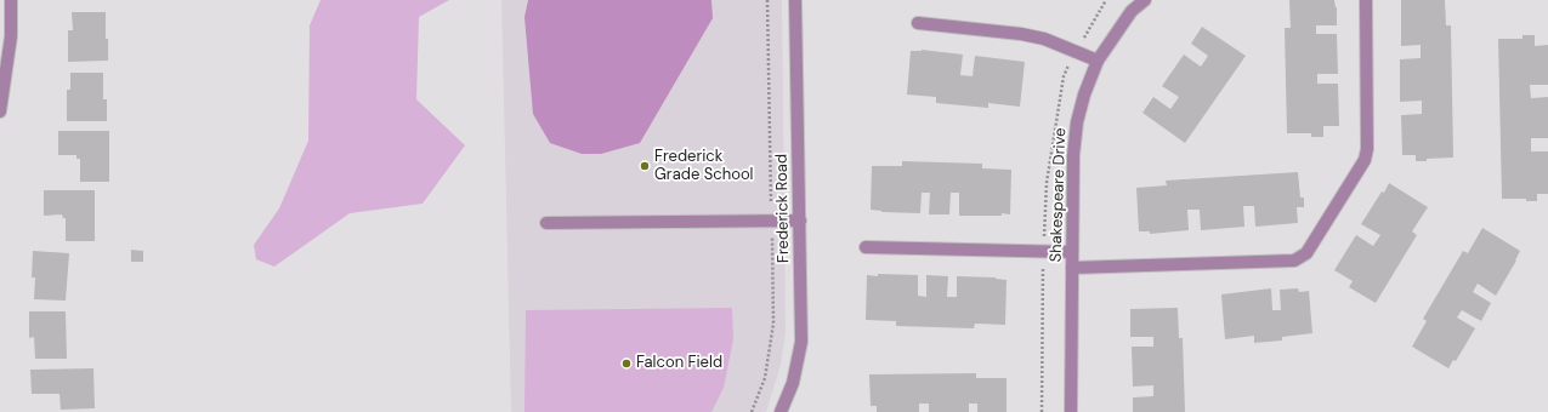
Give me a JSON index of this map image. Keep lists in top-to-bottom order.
{
  "streets": {
    "street": ["Shakespeare Drive", "Frederick Road"]
  },
  "places": ["Frederick Grade School", "Falcon Field"]
}
